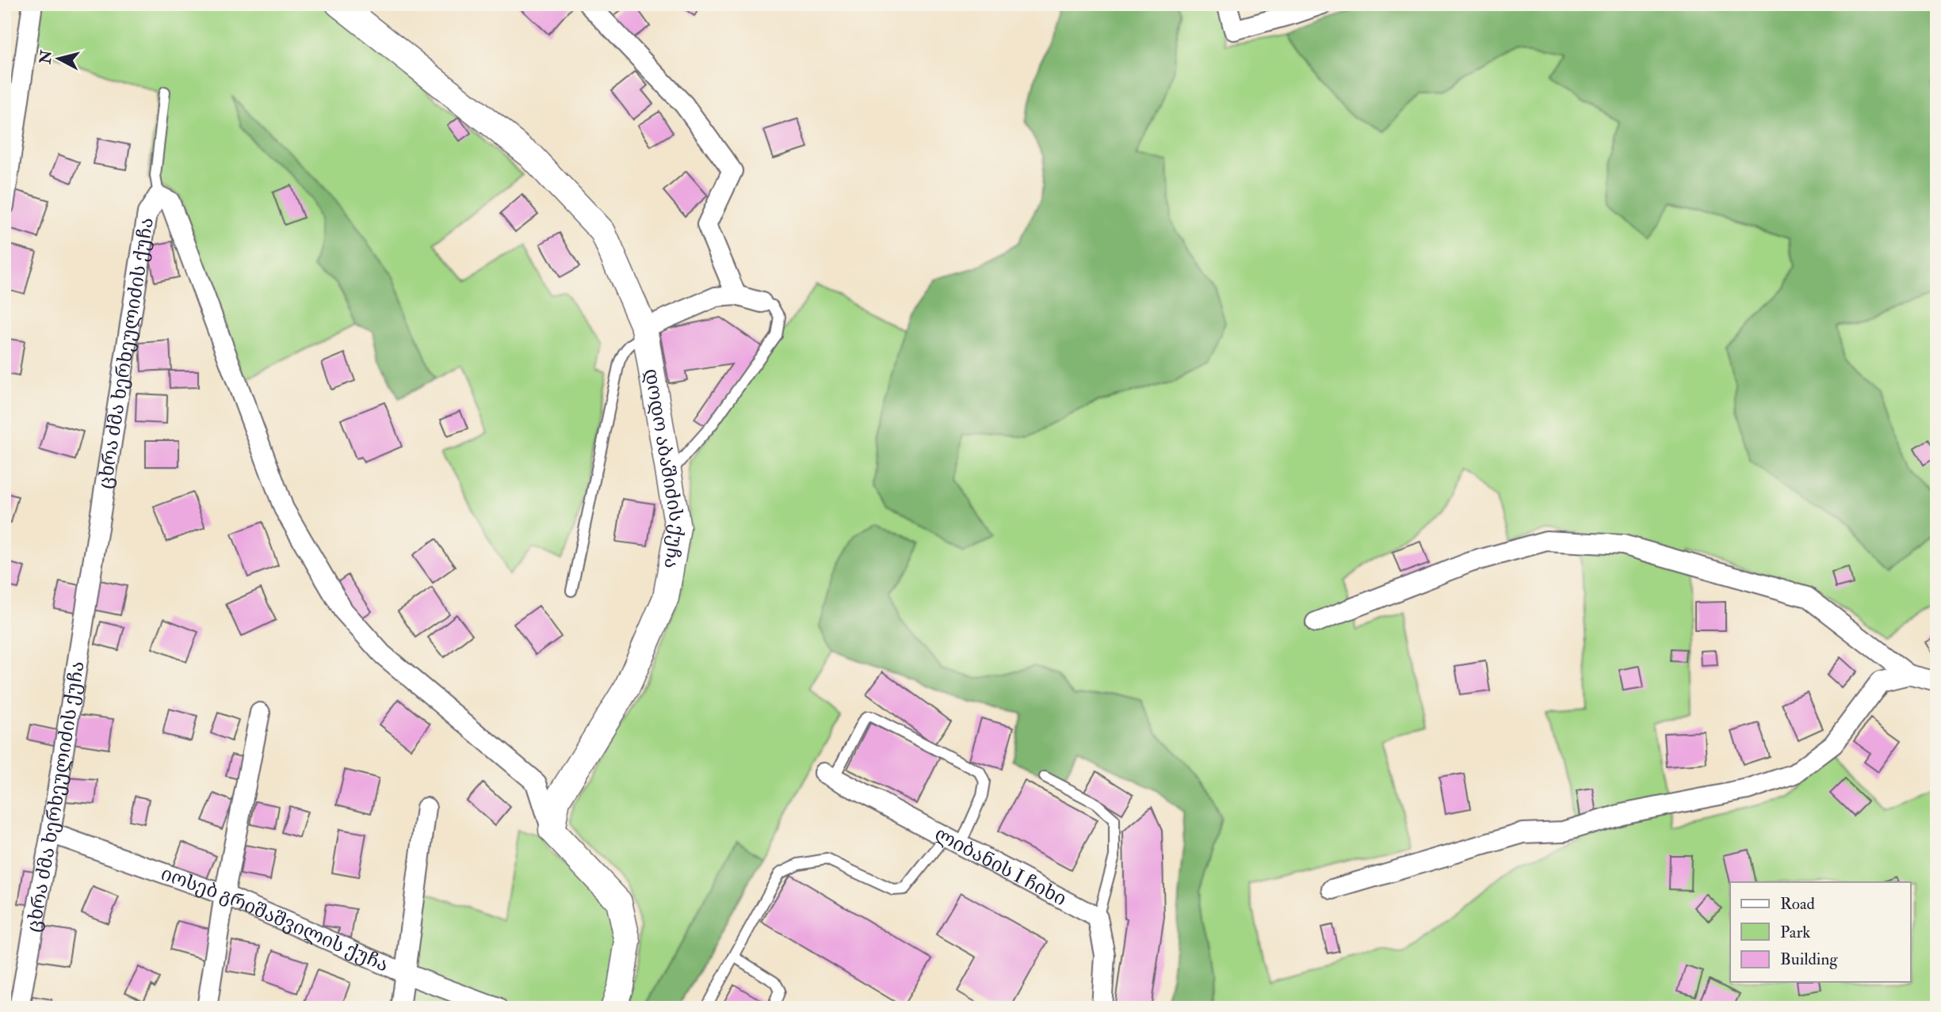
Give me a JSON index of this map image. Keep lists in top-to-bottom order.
{
  "streets": {
    "street": [
      "ცხრა ძმა ხერხეულიძის ქუჩა",
      "დოდო აბაშიძის ქუჩა",
      "ლიბანის I ჩიხი",
      "იოსებ გრიშაშვილის ქუჩა"
    ]
  },
  "crossings": [
    ["ცხრა ძმა ხერხეულიძის ქუჩა", "დოდო აბაშიძის ქუჩა"],
    ["ცხრა ძმა ხერხეულიძის ქუჩა", "იოსებ გრიშაშვილის ქუჩა"]
  ],
  "legend": ["Road", "Park", "Building"],
  "north": "left"
}
